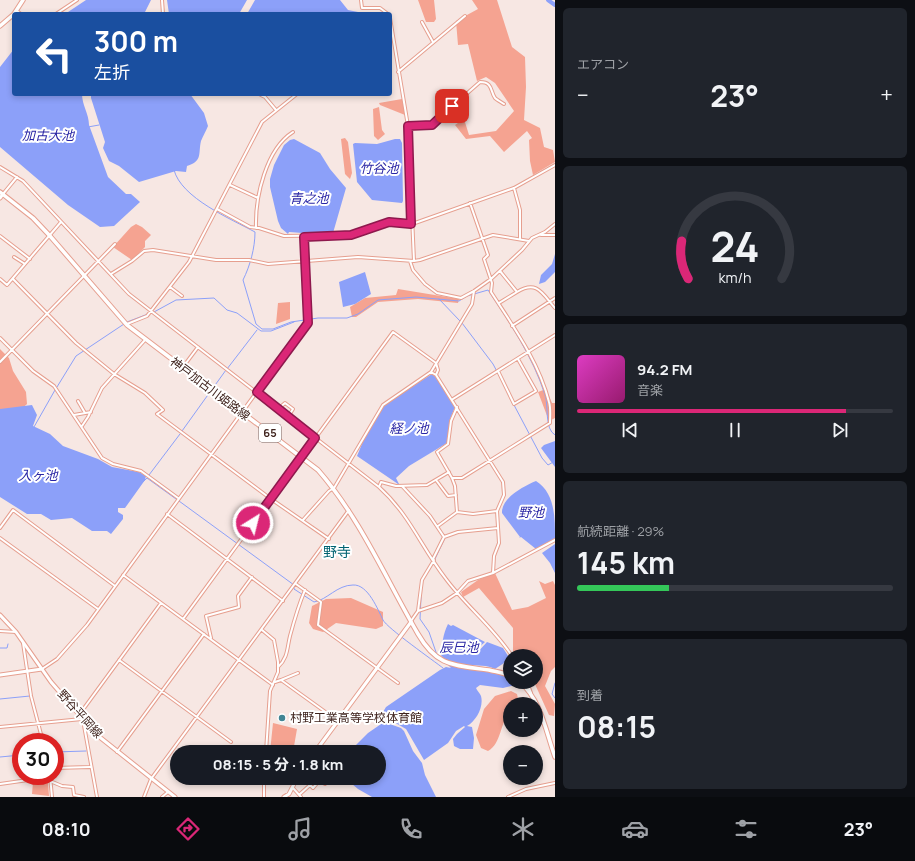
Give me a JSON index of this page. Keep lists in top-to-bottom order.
{
  "streets": {
    "main road": ["神戸加古川姫路線", "65", "野谷平岡線"]
  },
  "districts": ["野寺"],
  "water": [
    "加古大池",
    "竹谷池",
    "青之池",
    "経ノ池",
    "入ヶ池",
    "野池",
    "辰巳池"
  ],
  "places": ["村野工業高等学校体育館"],
  "page": {
    "tile": [
      "エアコン",
      ["航続距離 · 29%", "145 km"],
      ["到着", "08:15"]
    ],
    "turn": ["300 m", "左折"],
    "heat": ["−", "23°", "+"],
    "song": ["94.2 FM", "音楽"],
    "map_buttons": ["+", "−"],
    "limit": "30",
    "trip": "08:15 · 5 分 · 1.8 km",
    "tabs": ["08:10", "23°"],
    "gauge": ["24", "km/h"]
  }
}
